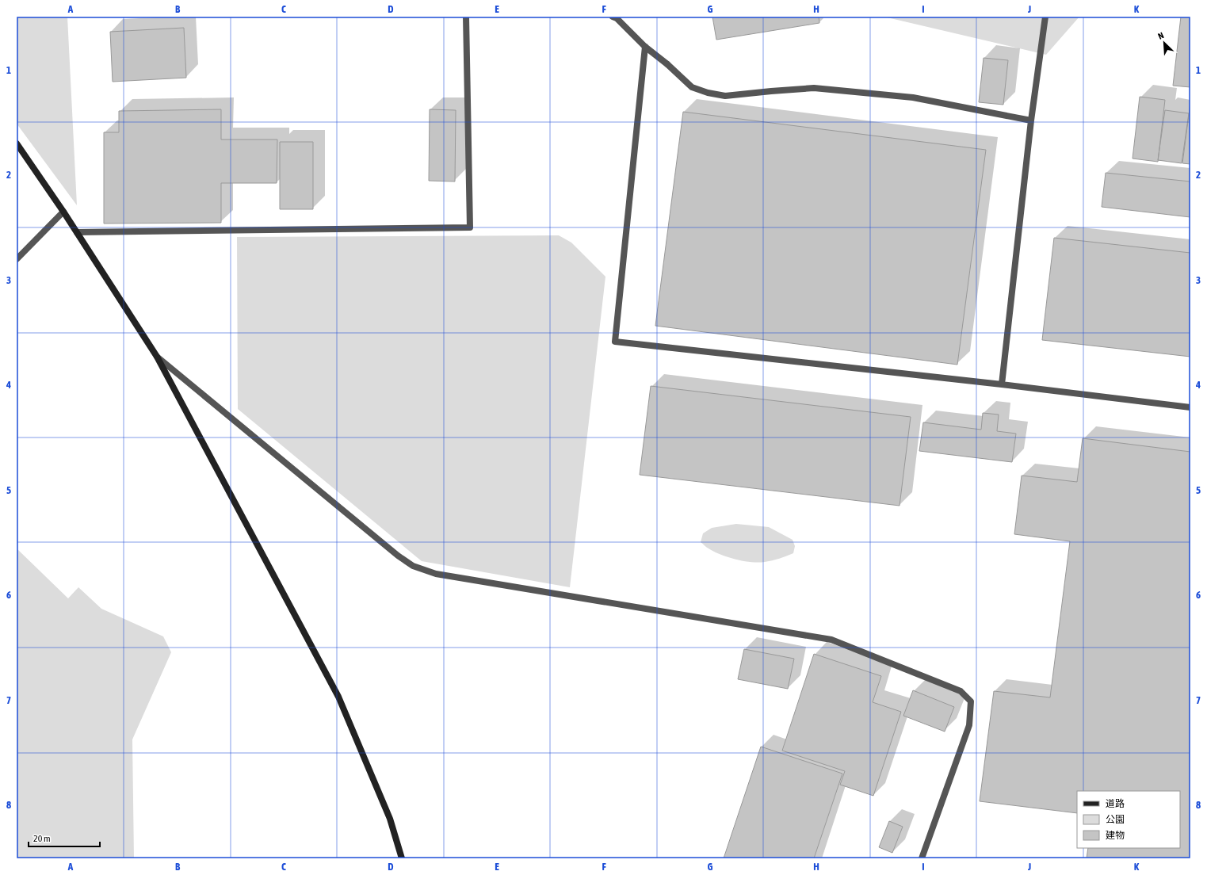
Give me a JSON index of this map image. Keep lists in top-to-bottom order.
{
  "legend": ["道路", "公園", "建物"],
  "scale_bar": "20 m",
  "north": "top left",
  "grid": {
    "columns": [
      "A",
      "B",
      "C",
      "D",
      "E",
      "F",
      "G",
      "H",
      "I",
      "J",
      "K"
    ],
    "rows": [
      "1",
      "2",
      "3",
      "4",
      "5",
      "6",
      "7",
      "8"
    ]
  }
}
